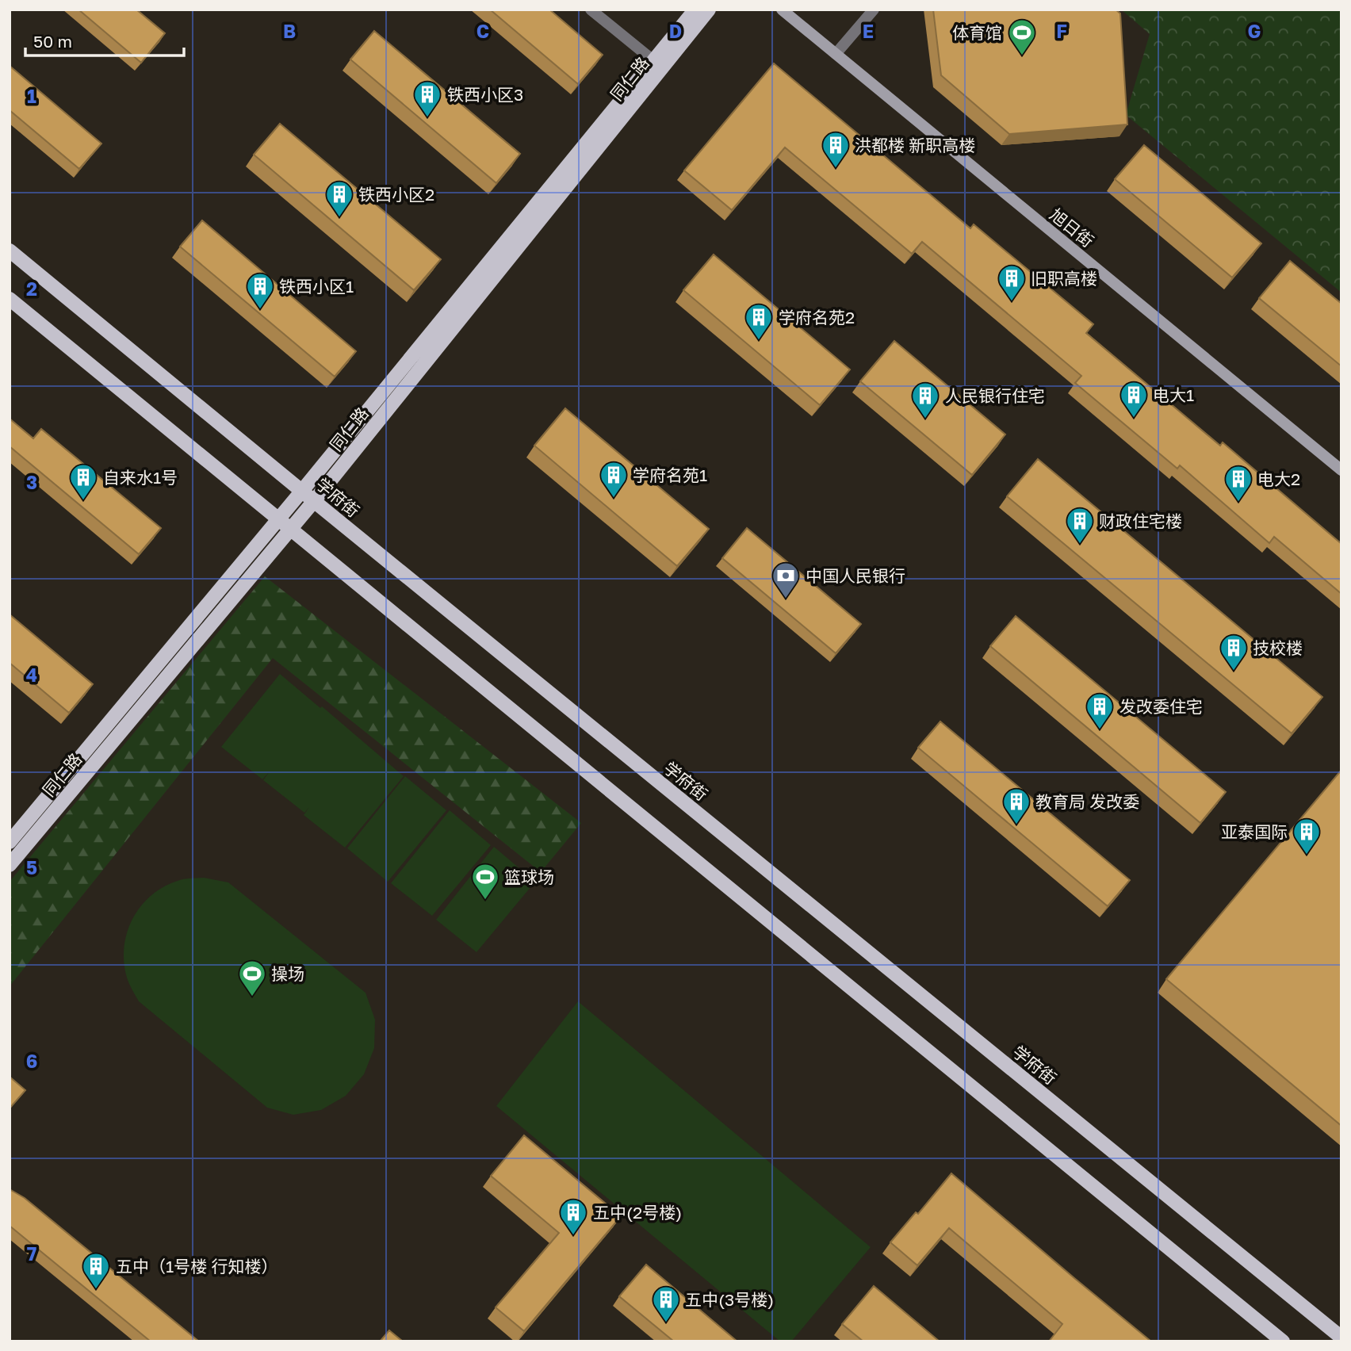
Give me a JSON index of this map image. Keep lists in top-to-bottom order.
{
  "streets": {
    "main road": ["同仁路", "旭日街", "学府街"]
  },
  "crossings": [
    ["同仁路", "学府街"]
  ],
  "places": {
    "sports": ["体育馆", "篮球场", "操场"],
    "building": [
      "铁西小区3",
      "洪都楼 新职高楼",
      "铁西小区2",
      "旧职高楼",
      "铁西小区1",
      "学府名苑2",
      "电大1",
      "人民银行住宅",
      "学府名苑1",
      "自来水1号",
      "电大2",
      "财政住宅楼",
      "技校楼",
      "发改委住宅",
      "教育局 发改委",
      "亚泰国际",
      "五中(2号楼)",
      "五中（1号楼 行知楼）",
      "五中(3号楼)"
    ],
    "bank": ["中国人民银行"]
  },
  "scale_bar": "50 m",
  "grid": {
    "columns": [
      "B",
      "C",
      "D",
      "E",
      "F",
      "G"
    ],
    "rows": [
      "1",
      "2",
      "3",
      "4",
      "5",
      "6",
      "7"
    ]
  }
}
